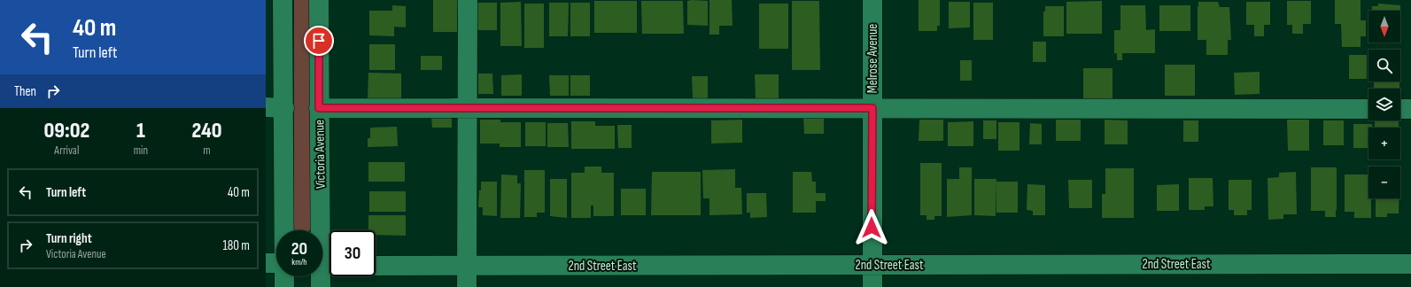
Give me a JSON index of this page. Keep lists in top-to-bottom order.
{
  "streets": {
    "street": ["Melrose Avenue", "Victoria Avenue", "2nd Street East"]
  },
  "crossings": [
    ["Melrose Avenue", "2nd Street East"]
  ],
  "north": "bottom",
  "page": {
    "turn": ["40 m", "Turn left"],
    "map_buttons": ["+", "−"],
    "then": "Then",
    "eta": [
      "09:02",
      "Arrival",
      "1",
      "min",
      "240",
      "m"
    ],
    "list": [
      {
        "name": "Turn left",
        "value": "40 m"
      },
      {
        "name": "Turn right",
        "note": "Victoria Avenue",
        "value": "180 m"
      }
    ],
    "speed": "20 km/h",
    "limit": "30"
  }
}
